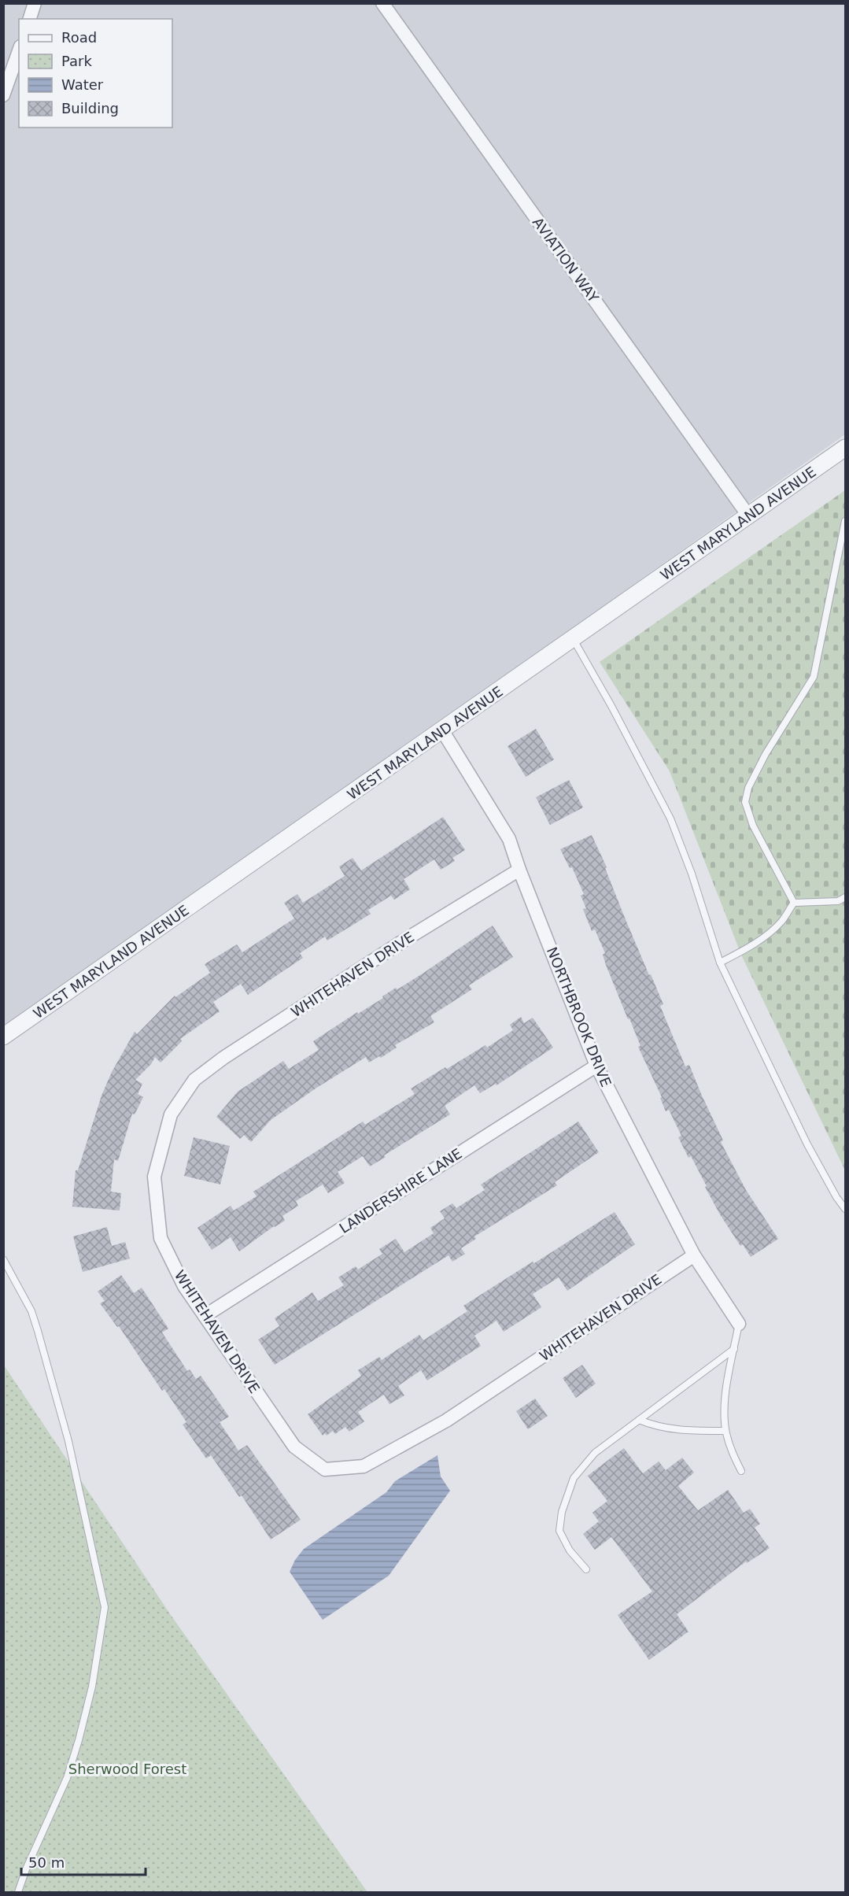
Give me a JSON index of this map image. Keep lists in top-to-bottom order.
{
  "streets": {
    "street": [
      "AVIATION WAY",
      "WEST MARYLAND AVENUE",
      "WHITEHAVEN DRIVE",
      "NORTHBROOK DRIVE",
      "LANDERSHIRE LANE"
    ]
  },
  "crossings": [
    ["AVIATION WAY", "WEST MARYLAND AVENUE"],
    ["WEST MARYLAND AVENUE", "NORTHBROOK DRIVE"],
    ["WHITEHAVEN DRIVE", "NORTHBROOK DRIVE"],
    ["WHITEHAVEN DRIVE", "LANDERSHIRE LANE"],
    ["NORTHBROOK DRIVE", "LANDERSHIRE LANE"]
  ],
  "parks": ["Sherwood Forest"],
  "legend": [
    "Road",
    "Park",
    "Water",
    "Building"
  ],
  "scale_bar": "50 m"
}
